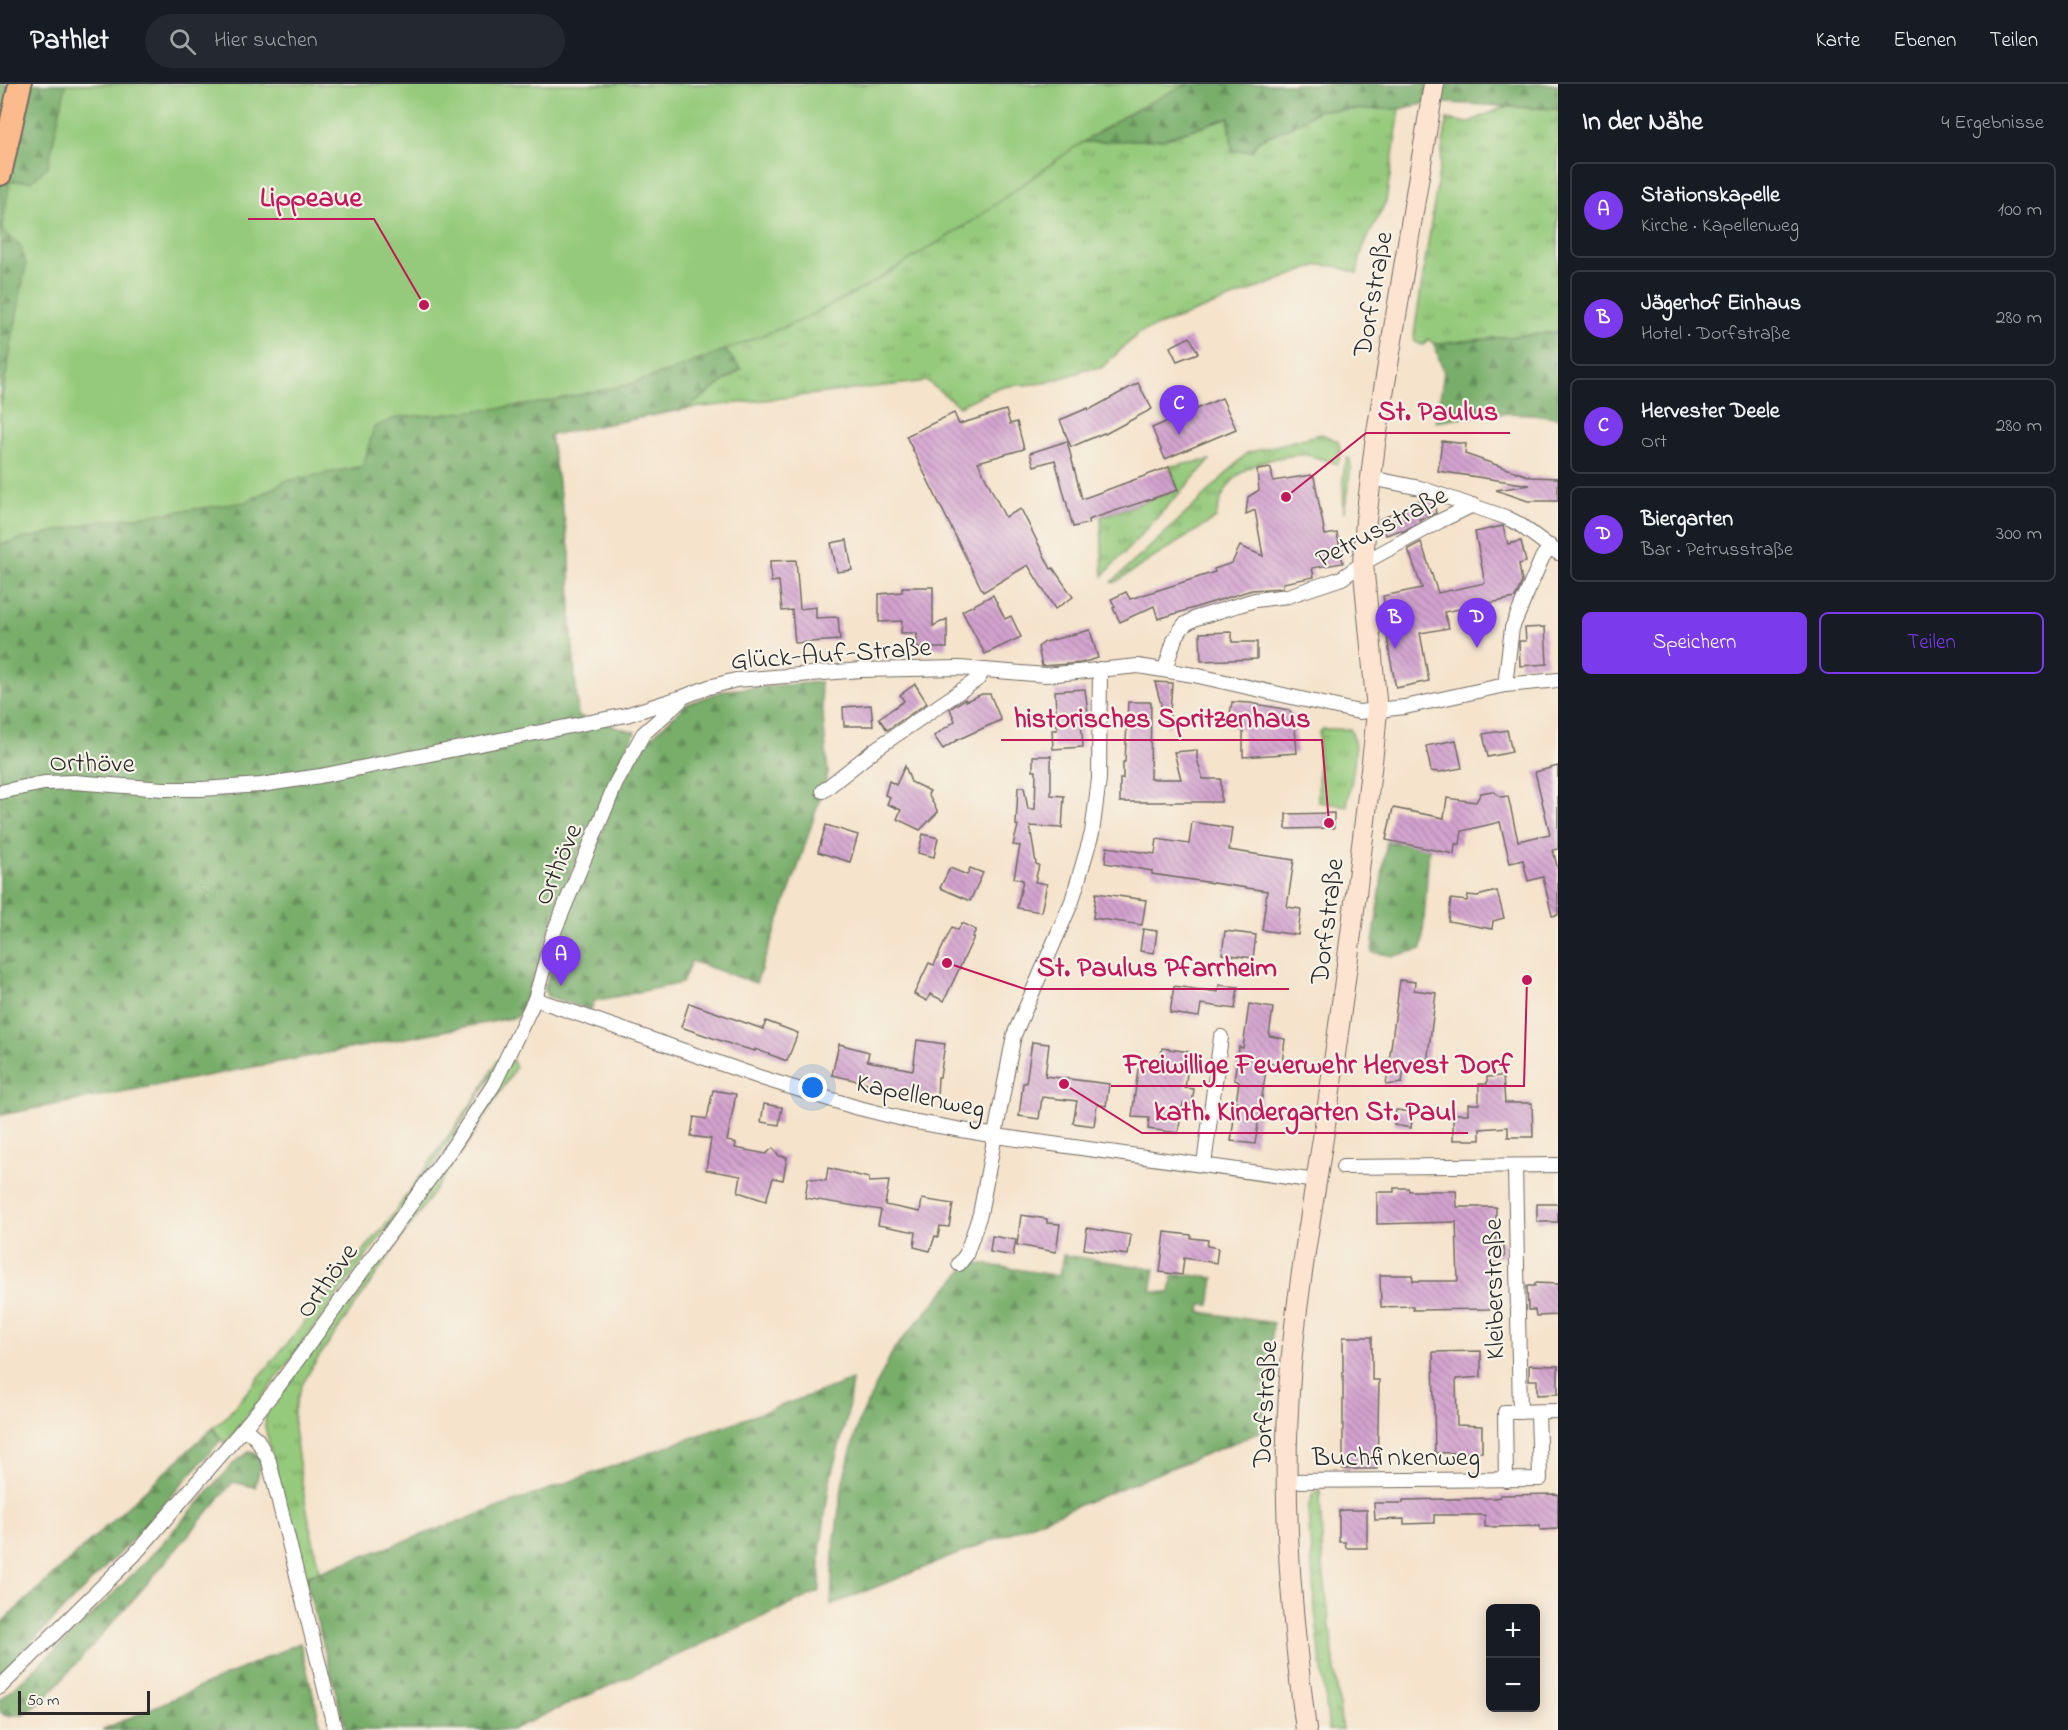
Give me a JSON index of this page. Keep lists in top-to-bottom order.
{
  "streets": {
    "street": [
      "Dorfstraße",
      "Petrusstraße",
      "Glück-Auf-Straße",
      "Orthöve",
      "Kapellenweg",
      "Kleiberstraße",
      "Buchfinkenweg"
    ]
  },
  "crossings": [
    ["Dorfstraße", "Petrusstraße"],
    ["Dorfstraße", "Glück-Auf-Straße"],
    ["Dorfstraße", "Kapellenweg"],
    ["Dorfstraße", "Buchfinkenweg"],
    ["Petrusstraße", "Glück-Auf-Straße"],
    ["Glück-Auf-Straße", "Orthöve"],
    ["Orthöve", "Kapellenweg"],
    ["Kleiberstraße", "Buchfinkenweg"]
  ],
  "places": [
    "Lippeaue",
    "St. Paulus",
    "historisches Spritzenhaus",
    "St. Paulus Pfarrheim",
    "Freiwillige Feuerwehr Hervest Dorf",
    "kath. Kindergarten St. Paul"
  ],
  "scale_bar": "50 m",
  "page": {
    "header": "Pathlet",
    "search": "Hier suchen",
    "nav": ["Karte", "Ebenen", "Teilen"],
    "heading": ["In der Nähe", "4 Ergebnisse"],
    "list": [
      {
        "mark": "A",
        "name": "Stationskapelle",
        "note": "Kirche · Kapellenweg",
        "value": "100 m"
      },
      {
        "mark": "B",
        "name": "Jägerhof Einhaus",
        "note": "Hotel · Dorfstraße",
        "value": "280 m"
      },
      {
        "mark": "C",
        "name": "Hervester Deele",
        "note": "Ort",
        "value": "280 m"
      },
      {
        "mark": "D",
        "name": "Biergarten",
        "note": "Bar · Petrusstraße",
        "value": "300 m"
      }
    ],
    "pins": [
      "C",
      "D",
      "B",
      "A"
    ],
    "buttons": ["Speichern", "Teilen"],
    "map_buttons": ["+", "−"],
    "scale": "50 m"
  }
}
